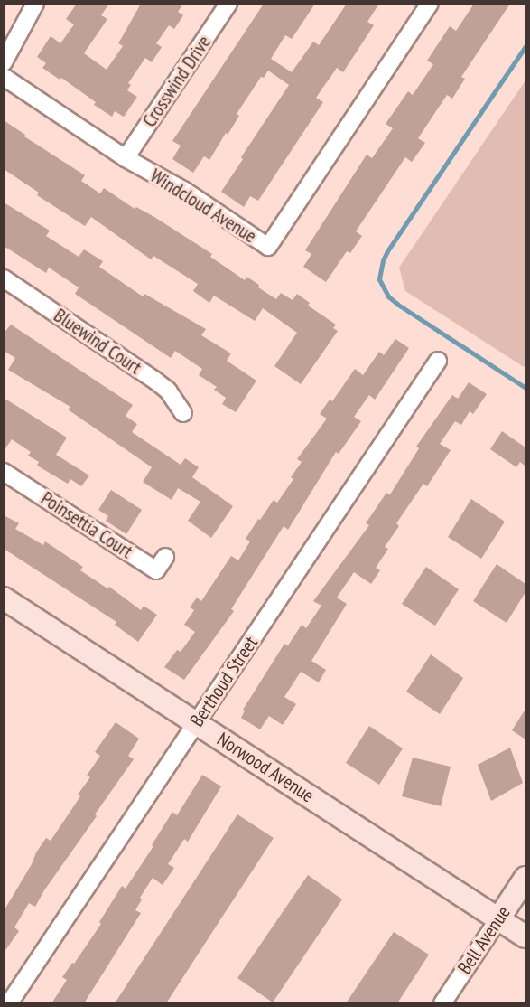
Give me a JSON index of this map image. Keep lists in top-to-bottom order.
{
  "streets": {
    "main road": ["Norwood Avenue", "Bell Avenue"],
    "street": [
      "Crosswind Drive",
      "Windcloud Avenue",
      "Bluewind Court",
      "Poinsettia Court",
      "Berthoud Street"
    ]
  },
  "crossings": [
    ["Crosswind Drive", "Windcloud Avenue"],
    ["Berthoud Street", "Norwood Avenue"],
    ["Norwood Avenue", "Bell Avenue"]
  ]
}
